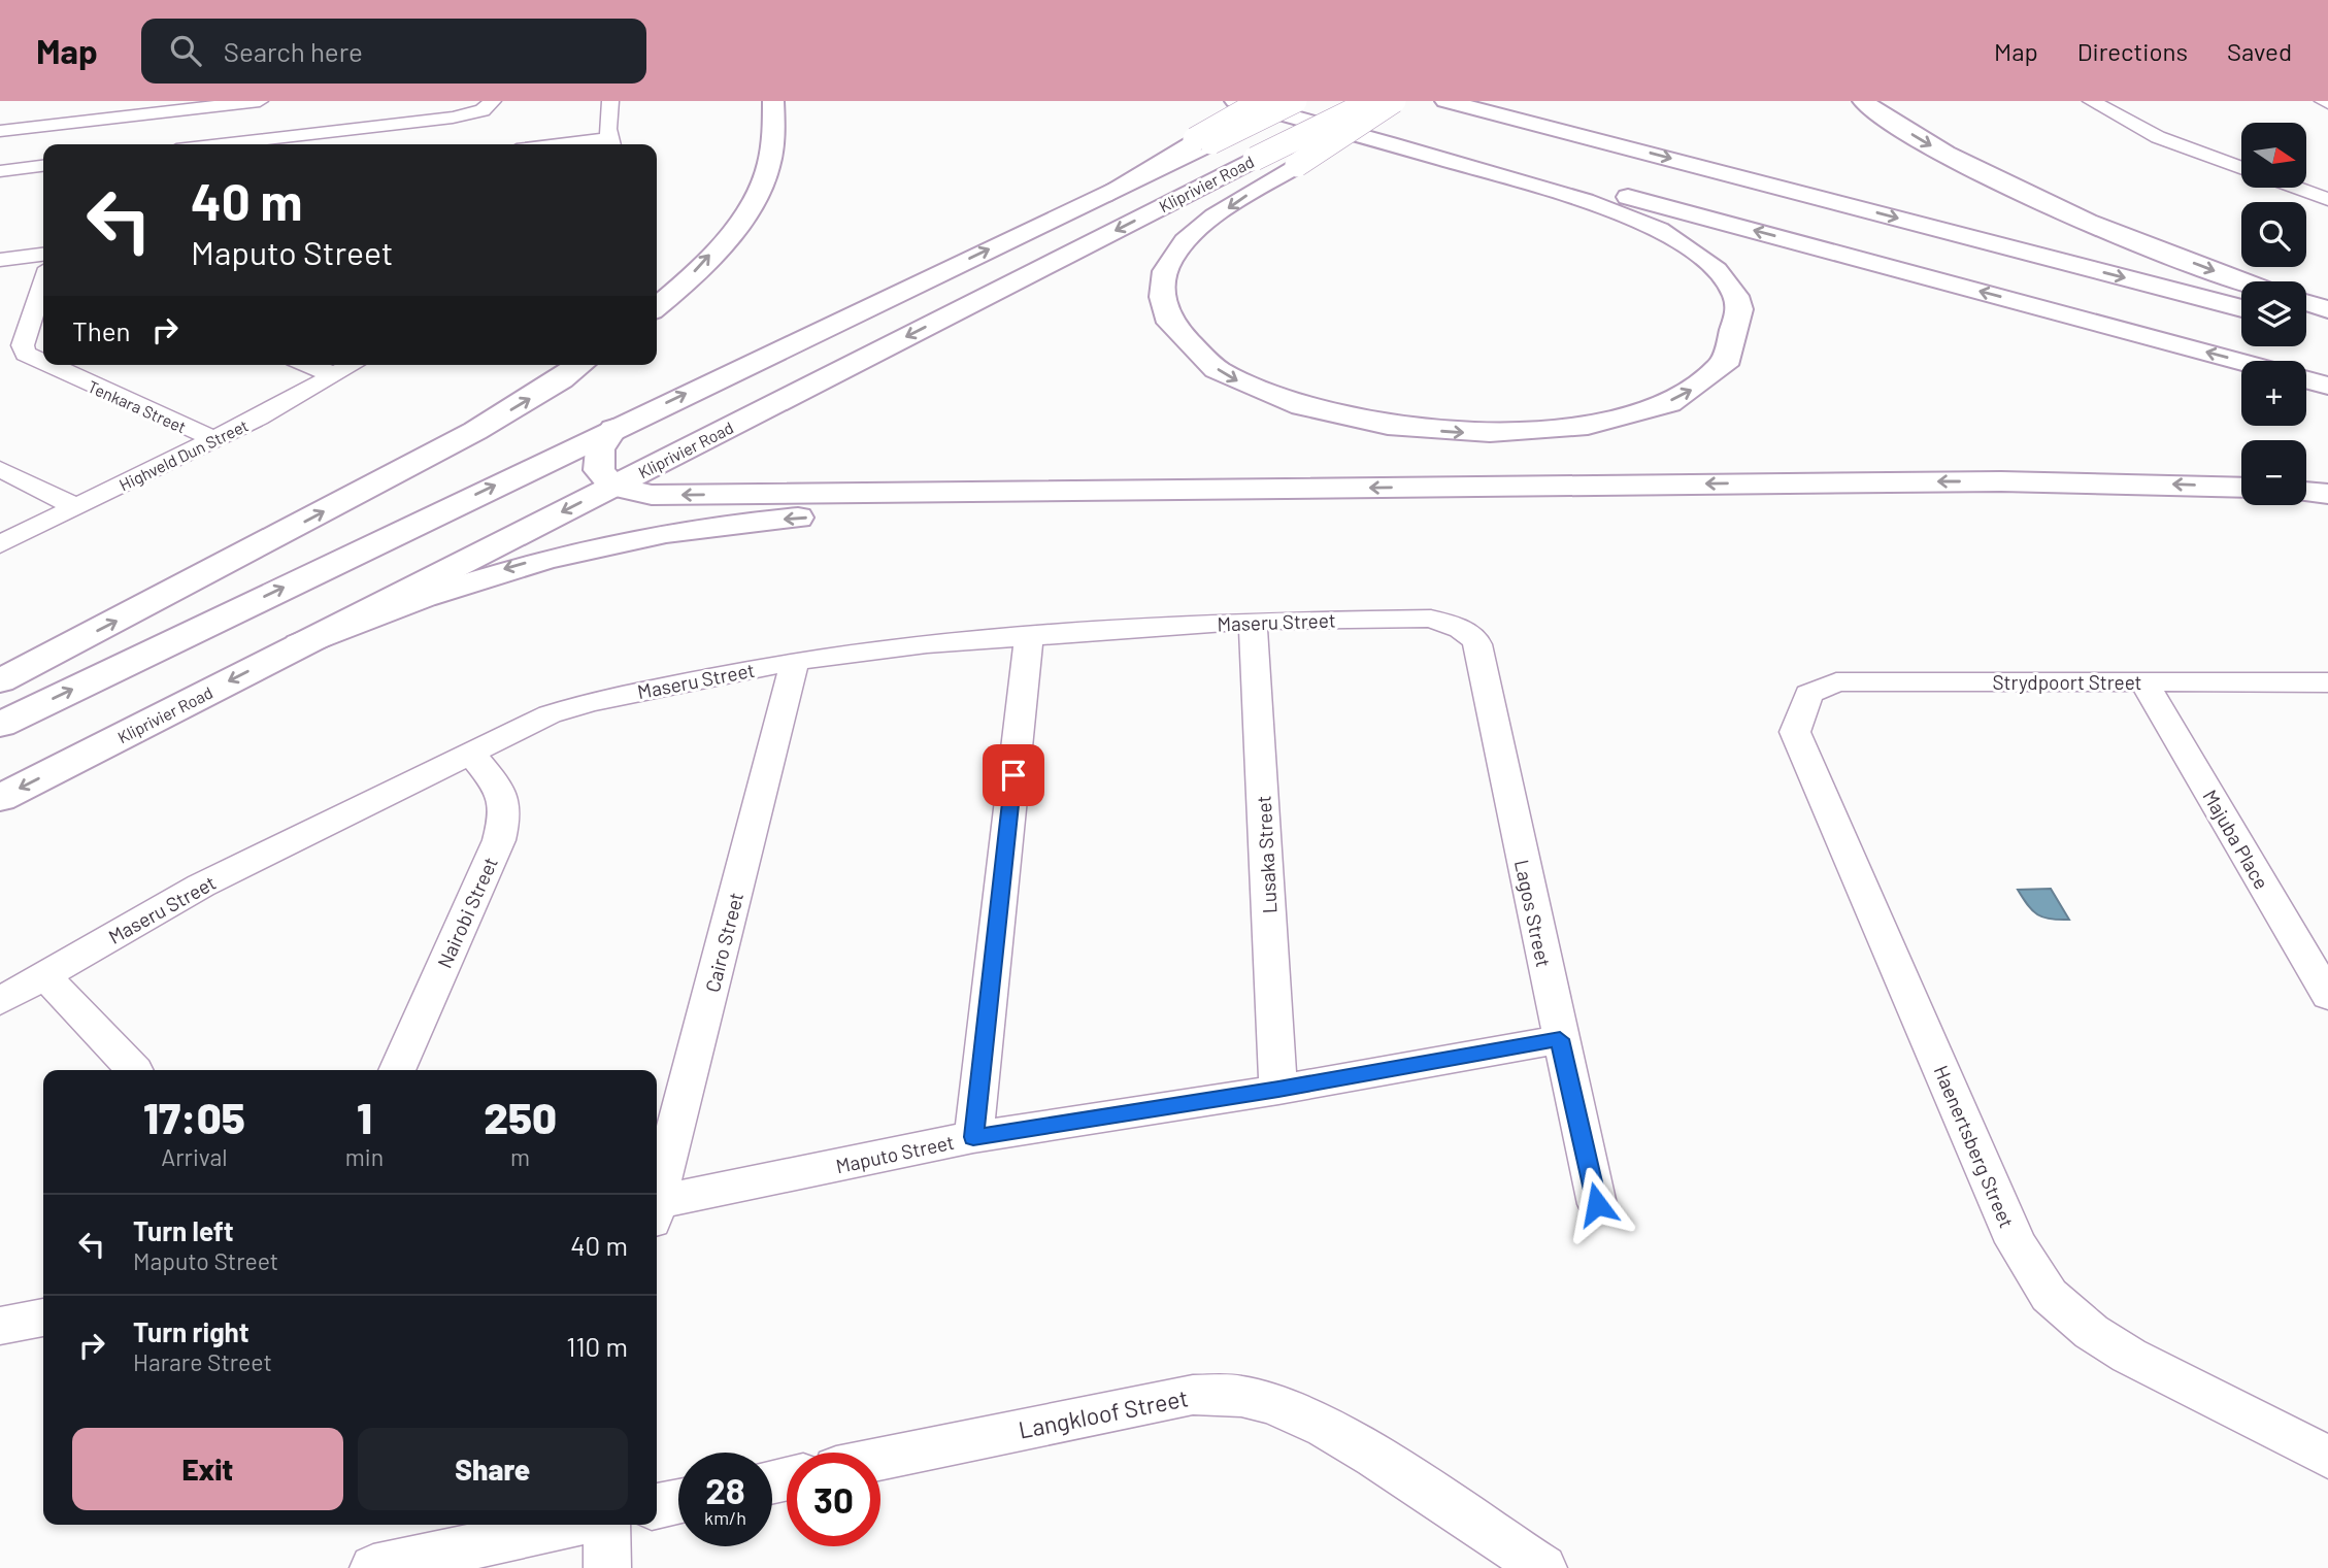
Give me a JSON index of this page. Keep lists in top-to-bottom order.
{
  "streets": {
    "main road": ["Kliprivier Road"],
    "street": [
      "Tenkara Street",
      "Highveld Dun Street",
      "Maseru Street",
      "Strydpoort Street",
      "Majuba Place",
      "Lusaka Street",
      "Nairobi Street",
      "Lagos Street",
      "Cairo Street",
      "Haenertsberg Street",
      "Maputo Street",
      "Langkloof Street"
    ]
  },
  "crossings": [
    ["Tenkara Street", "Highveld Dun Street"],
    ["Maseru Street", "Lusaka Street"],
    ["Maseru Street", "Nairobi Street"],
    ["Maseru Street", "Lagos Street"],
    ["Maseru Street", "Cairo Street"],
    ["Strydpoort Street", "Majuba Place"],
    ["Strydpoort Street", "Haenertsberg Street"],
    ["Lusaka Street", "Maputo Street"],
    ["Lagos Street", "Maputo Street"]
  ],
  "north": "right",
  "page": {
    "header": "Map",
    "search": "Search here",
    "nav": ["Map", "Directions", "Saved"],
    "map_buttons": ["+", "−"],
    "turn": ["40 m", "Maputo Street"],
    "then": "Then",
    "eta": [
      "17:05",
      "Arrival",
      "1",
      "min",
      "250",
      "m"
    ],
    "list": [
      {
        "name": "Turn left",
        "note": "Maputo Street",
        "value": "40 m"
      },
      {
        "name": "Turn right",
        "note": "Harare Street",
        "value": "110 m"
      }
    ],
    "buttons": ["Exit", "Share"],
    "speed": "28 km/h",
    "limit": "30"
  }
}
